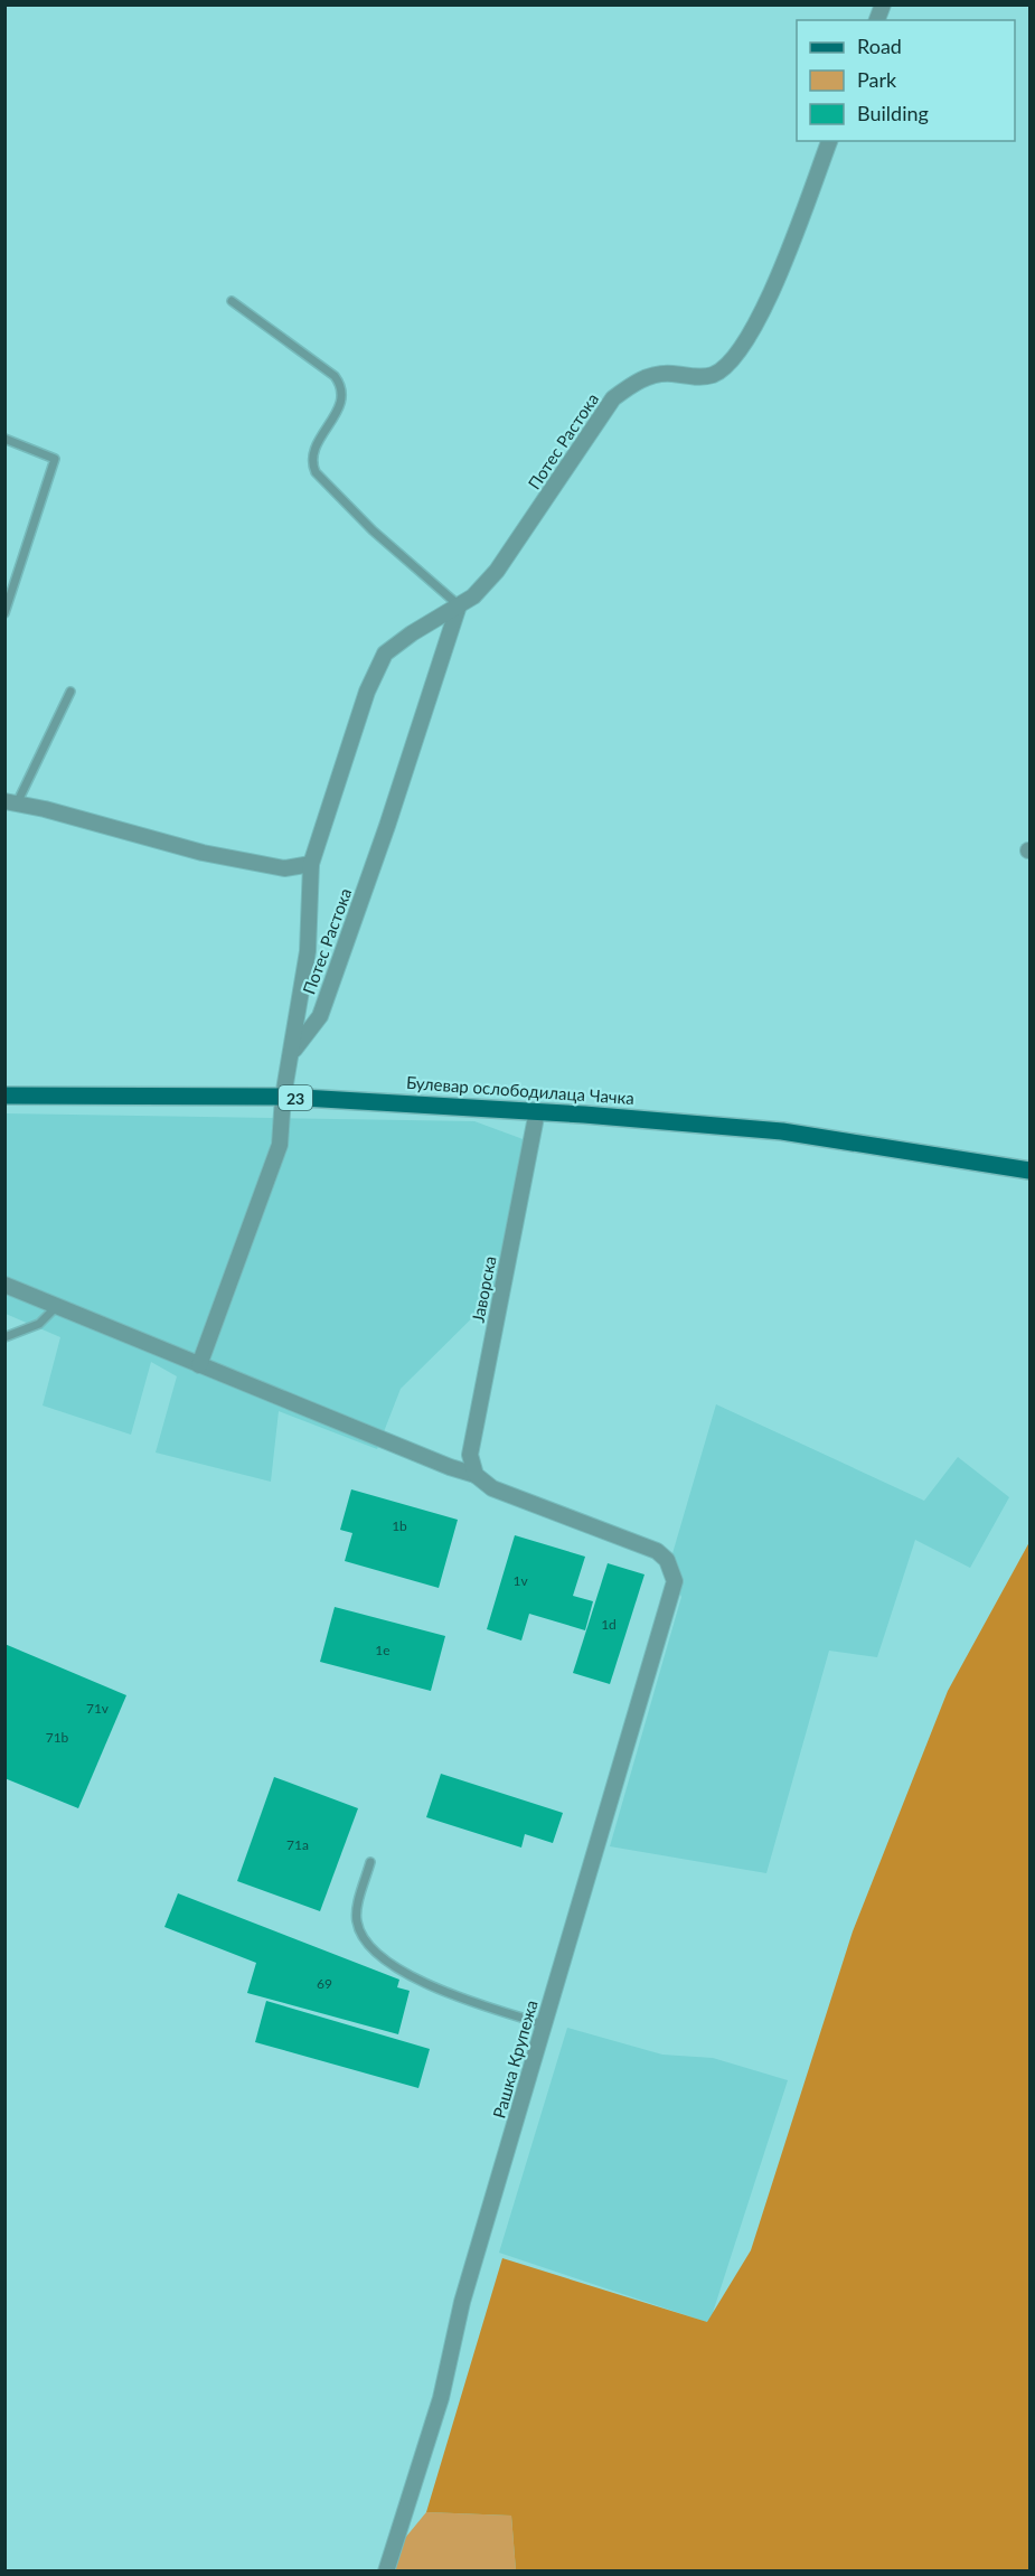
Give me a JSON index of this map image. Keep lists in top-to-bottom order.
{
  "streets": {
    "main road": ["Булевар ослободилаца Чачка", "23"],
    "street": ["Потес Растока", "Јаворска", "Рашка Крупежа"]
  },
  "crossings": [
    ["Потес Растока", "Булевар ослободилаца Чачка"],
    ["Булевар ослободилаца Чачка", "Јаворска"],
    ["Јаворска", "Рашка Крупежа"]
  ],
  "house_numbers": [
    "1b",
    "1v",
    "1d",
    "1e",
    "71v",
    "71b",
    "71a",
    "69"
  ],
  "legend": ["Road", "Park", "Building"]
}
